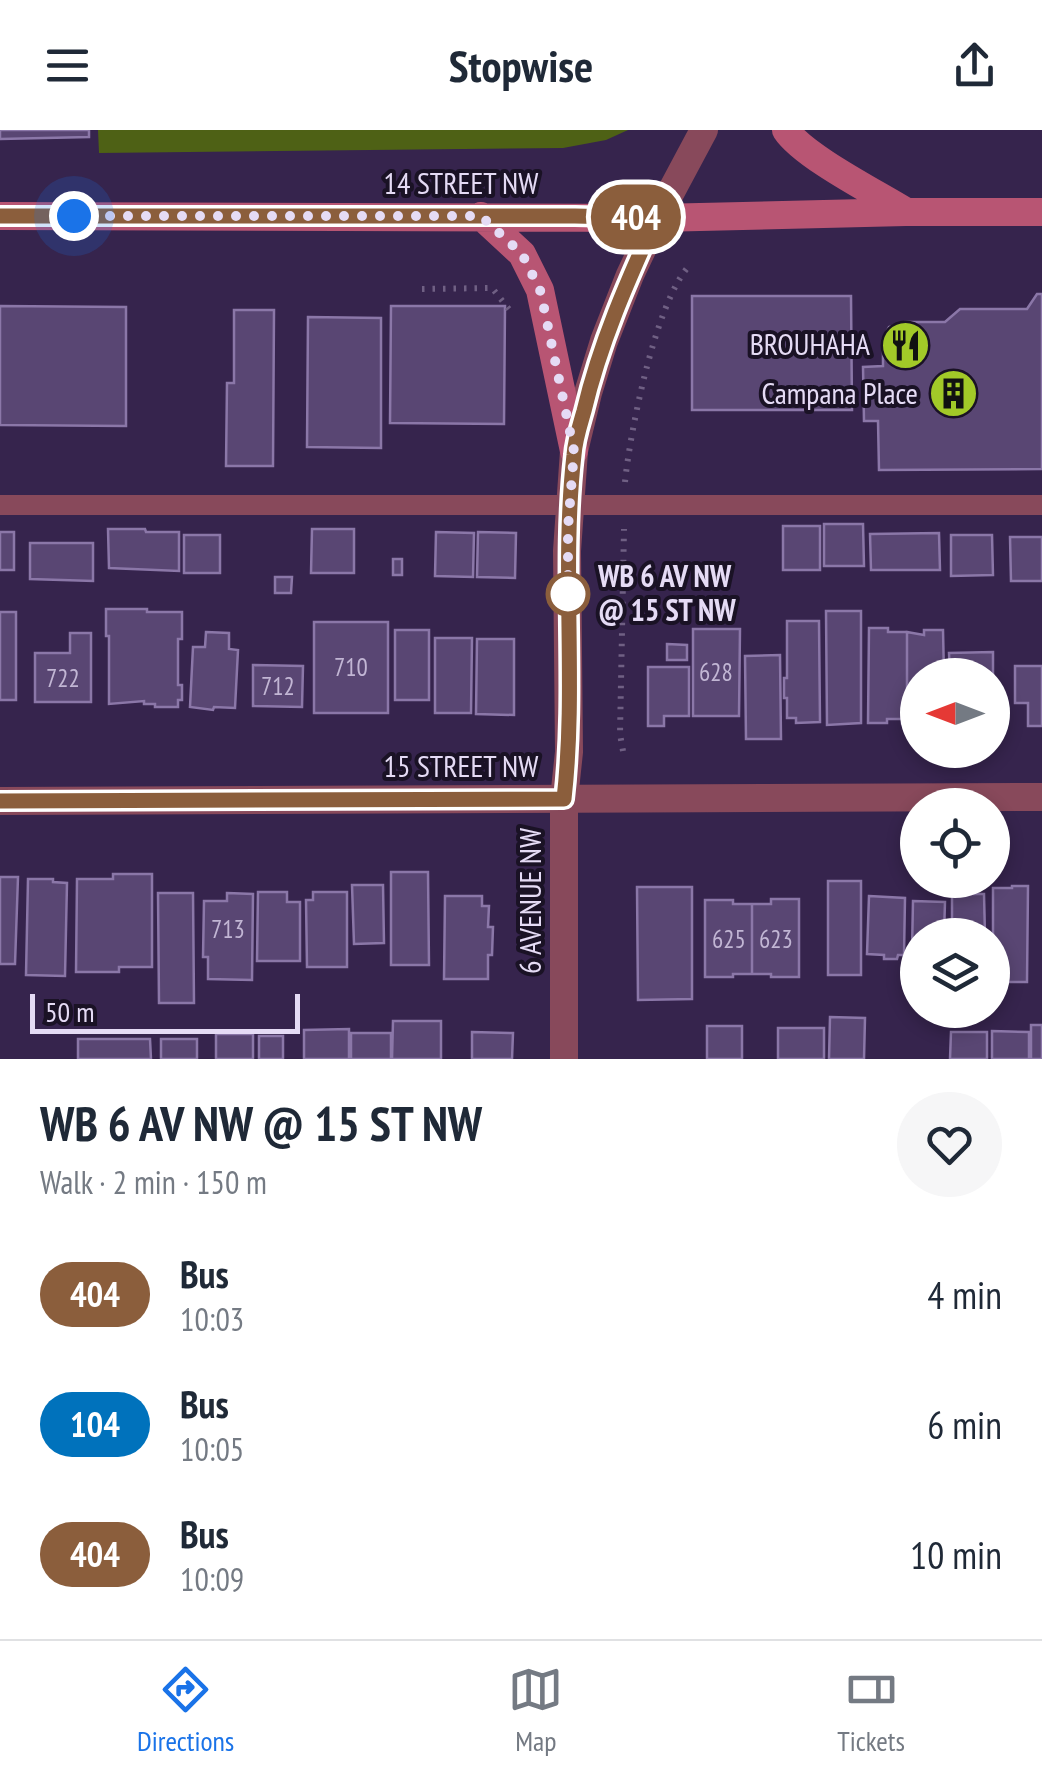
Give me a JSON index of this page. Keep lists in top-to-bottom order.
{
  "streets": {
    "main road": ["14 STREET NW"],
    "street": ["15 STREET NW", "6 AVENUE NW"]
  },
  "crossings": [
    ["14 STREET NW", "6 AVENUE NW"],
    ["15 STREET NW", "6 AVENUE NW"]
  ],
  "places": {
    "restaurant": ["BROUHAHA"],
    "building": ["Campana Place"],
    "other": ["WB 6 AV NW @ 15 ST NW"]
  },
  "lines": ["bus line 404"],
  "house_numbers": [
    "710",
    "628",
    "722",
    "712",
    "713",
    "625",
    "623"
  ],
  "scale_bar": "50 m",
  "north": "left",
  "page": {
    "header": "Stopwise",
    "on_map": "404",
    "scale": "50 m",
    "heading": ["WB 6 AV NW @ 15 ST NW", "Walk · 2 min · 150 m"],
    "list": [
      {
        "mark": "404",
        "name": "Bus",
        "note": "10:03",
        "value": "4 min"
      },
      {
        "mark": "104",
        "name": "Bus",
        "note": "10:05",
        "value": "6 min"
      },
      {
        "mark": "404",
        "name": "Bus",
        "note": "10:09",
        "value": "10 min"
      }
    ],
    "tabs": ["Directions", "Map", "Tickets"]
  }
}
